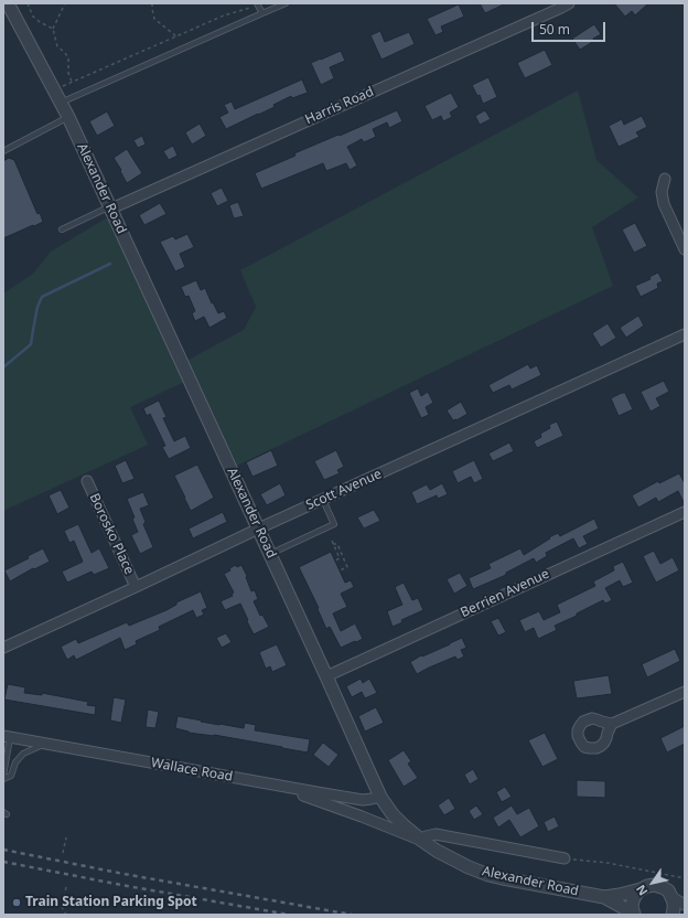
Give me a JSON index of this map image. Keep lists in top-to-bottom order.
{
  "streets": {
    "street": [
      "Harris Road",
      "Alexander Road",
      "Scott Avenue",
      "Borosko Place",
      "Berrien Avenue",
      "Wallace Road"
    ]
  },
  "crossings": [
    ["Harris Road", "Alexander Road"],
    ["Alexander Road", "Scott Avenue"],
    ["Alexander Road", "Berrien Avenue"],
    ["Alexander Road", "Wallace Road"],
    ["Scott Avenue", "Borosko Place"]
  ],
  "places": ["Train Station Parking Spot"],
  "scale_bar": "50 m",
  "north": "bottom left"
}
